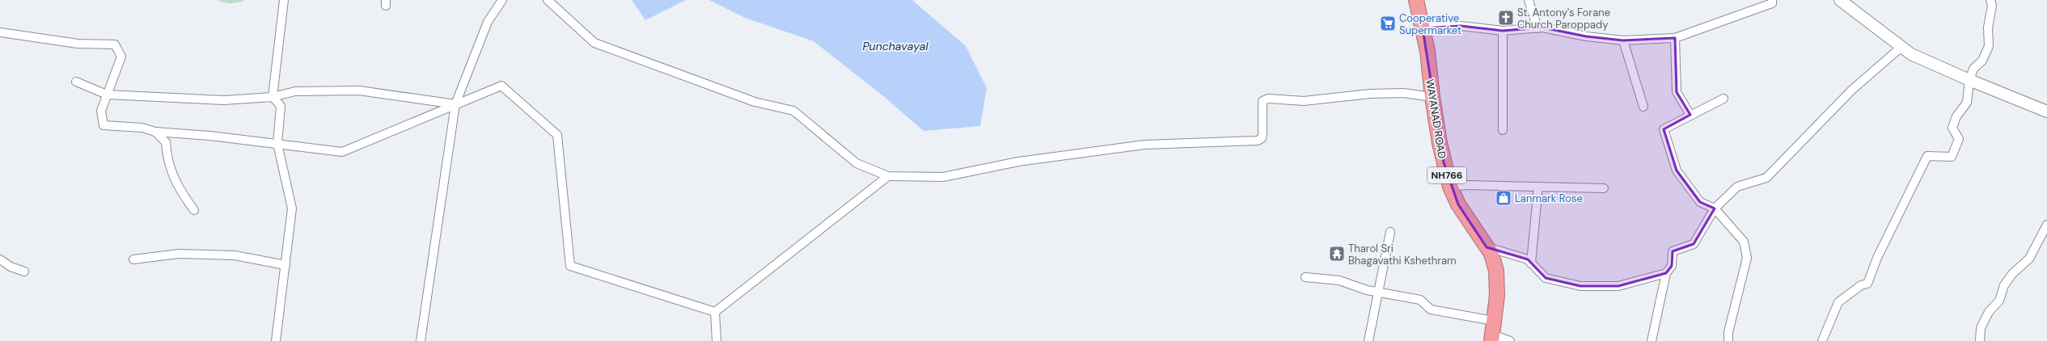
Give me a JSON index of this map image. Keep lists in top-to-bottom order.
{
  "streets": {
    "highway": ["WAYANAD ROAD", "NH766"]
  },
  "water": ["Punchavayal"],
  "places": {
    "church": ["St. Antony's Forane Church Paroppady"],
    "supermarket": ["Cooperative Supermarket"],
    "shop": ["Lanmark Rose"],
    "temple": ["Tharol Sri Bhagavathi Kshethram"]
  }
}
